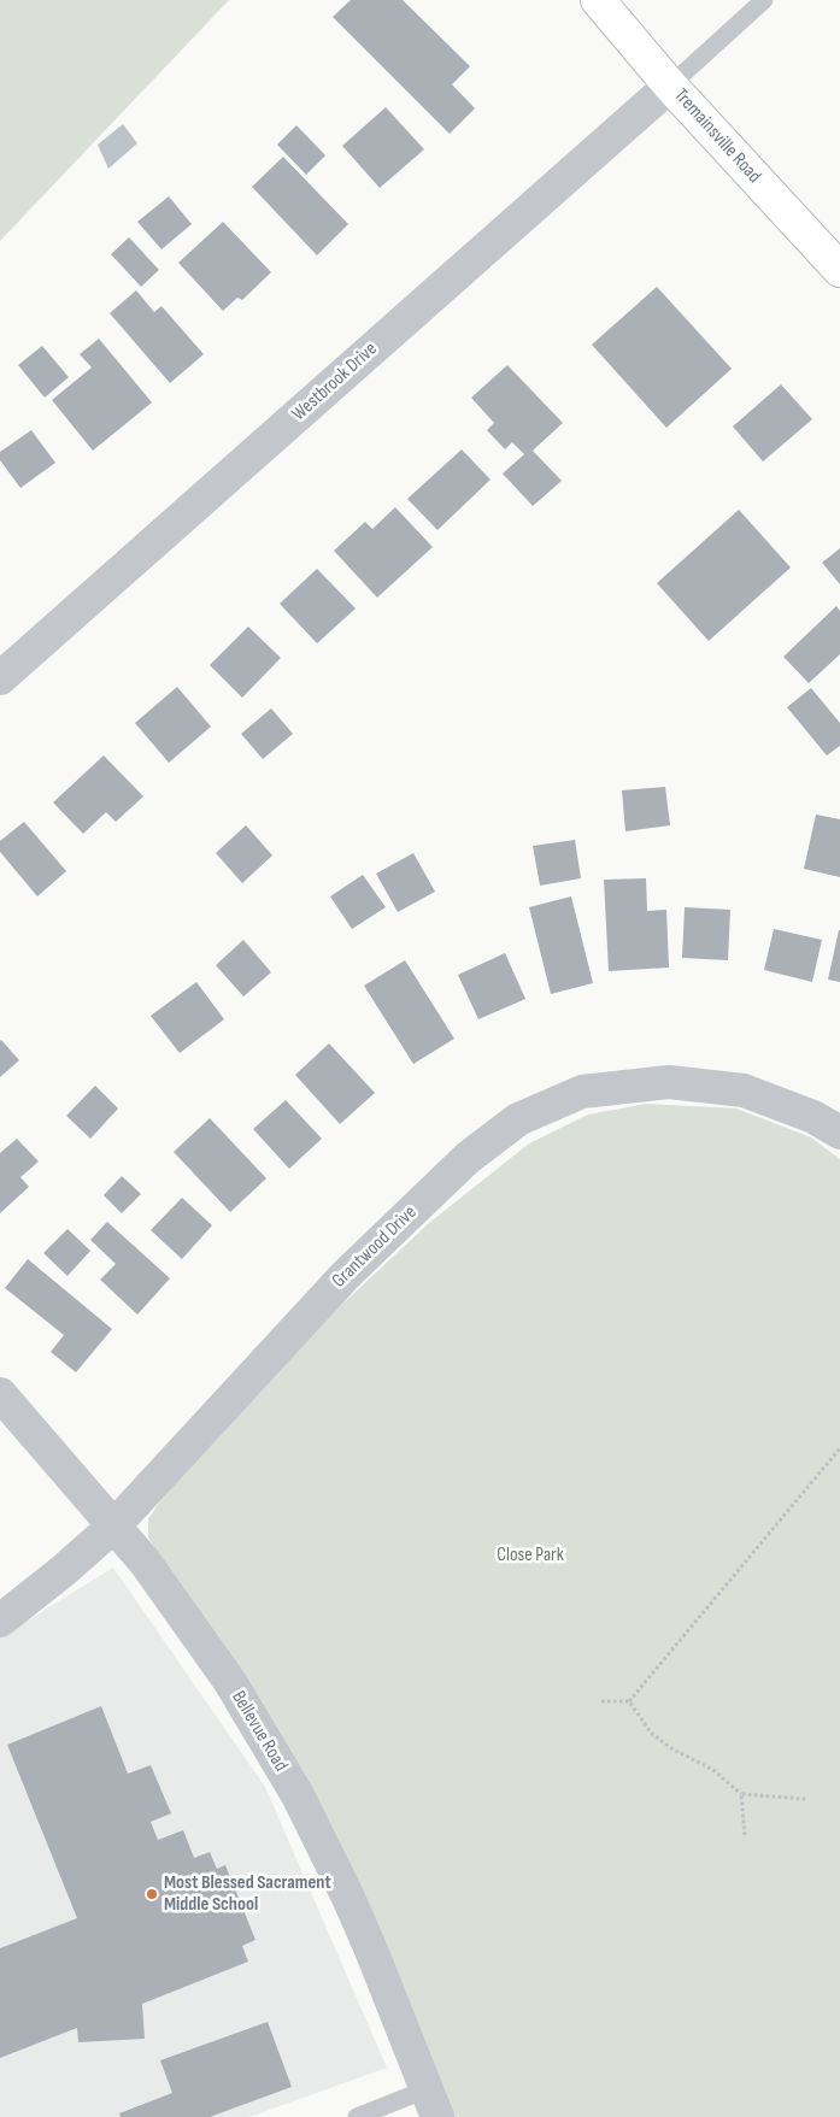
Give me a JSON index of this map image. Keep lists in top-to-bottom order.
{
  "streets": {
    "street": [
      "Tremainsville Road",
      "Westbrook Drive",
      "Grantwood Drive",
      "Bellevue Road"
    ]
  },
  "crossings": [
    ["Tremainsville Road", "Westbrook Drive"],
    ["Grantwood Drive", "Bellevue Road"]
  ],
  "parks": ["Close Park"],
  "places": ["Most Blessed Sacrament Middle School"]
}
